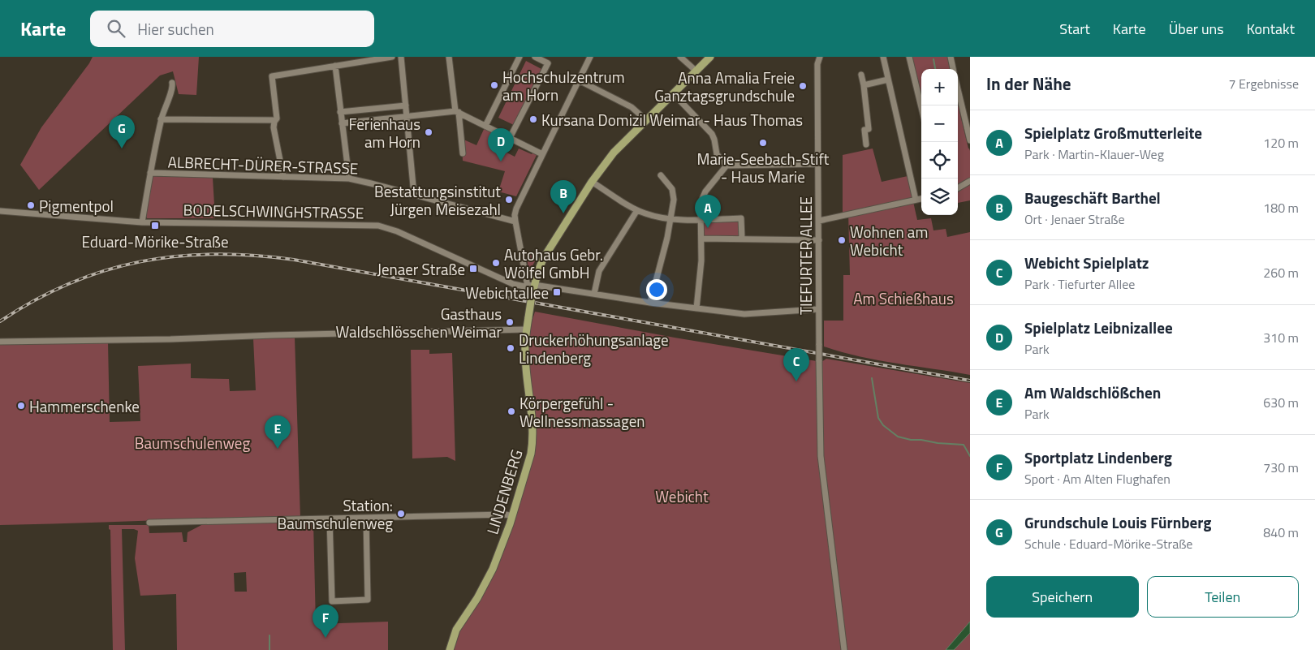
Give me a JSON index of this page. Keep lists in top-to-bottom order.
{
  "streets": {
    "main road": ["LINDENBERG"],
    "street": ["ALBRECHT-DÜRER-STRASSE", "BODELSCHWINGHSTRASSE", "TIEFURTER ALLEE"]
  },
  "parks": ["Am Schießhaus", "Baumschulenweg", "Webicht"],
  "places": {
    "other": [
      "Hochschulzentrum am Horn",
      "Anna Amalia Freie Ganztagsgrundschule",
      "Kursana Domizil Weimar - Haus Thomas",
      "Ferienhaus am Horn",
      "Marie-Seebach-Stift - Haus Marie",
      "Bestattungsinstitut Jürgen Meisezahl",
      "Pigmentpol",
      "Wohnen am Webicht",
      "Autohaus Gebr. Wölfel GmbH",
      "Gasthaus Waldschlösschen Weimar",
      "Druckerhöhungsanlage Lindenberg",
      "Hammerschenke",
      "Körpergefühl - Wellnessmassagen",
      "Station: Baumschulenweg"
    ],
    "transit": ["Eduard-Mörike-Straße", "Jenaer Straße", "Webichtallee"]
  },
  "page": {
    "header": "Karte",
    "search": "Hier suchen",
    "nav": [
      "Start",
      "Karte",
      "Über uns",
      "Kontakt"
    ],
    "heading": ["In der Nähe", "7 Ergebnisse"],
    "map_buttons": ["+", "−"],
    "list": [
      {
        "mark": "A",
        "name": "Spielplatz Großmutterleite",
        "note": "Park · Martin-Klauer-Weg",
        "value": "120 m"
      },
      {
        "mark": "B",
        "name": "Baugeschäft Barthel",
        "note": "Ort · Jenaer Straße",
        "value": "180 m"
      },
      {
        "mark": "C",
        "name": "Webicht Spielplatz",
        "note": "Park · Tiefurter Allee",
        "value": "260 m"
      },
      {
        "mark": "D",
        "name": "Spielplatz Leibnizallee",
        "note": "Park",
        "value": "310 m"
      },
      {
        "mark": "E",
        "name": "Am Waldschlößchen",
        "note": "Park",
        "value": "630 m"
      },
      {
        "mark": "F",
        "name": "Sportplatz Lindenberg",
        "note": "Sport · Am Alten Flughafen",
        "value": "730 m"
      },
      {
        "mark": "G",
        "name": "Grundschule Louis Fürnberg",
        "note": "Schule · Eduard-Mörike-Straße",
        "value": "840 m"
      }
    ],
    "pins": [
      "G",
      "D",
      "B",
      "A",
      "C",
      "E",
      "F"
    ],
    "buttons": ["Speichern", "Teilen"]
  }
}
